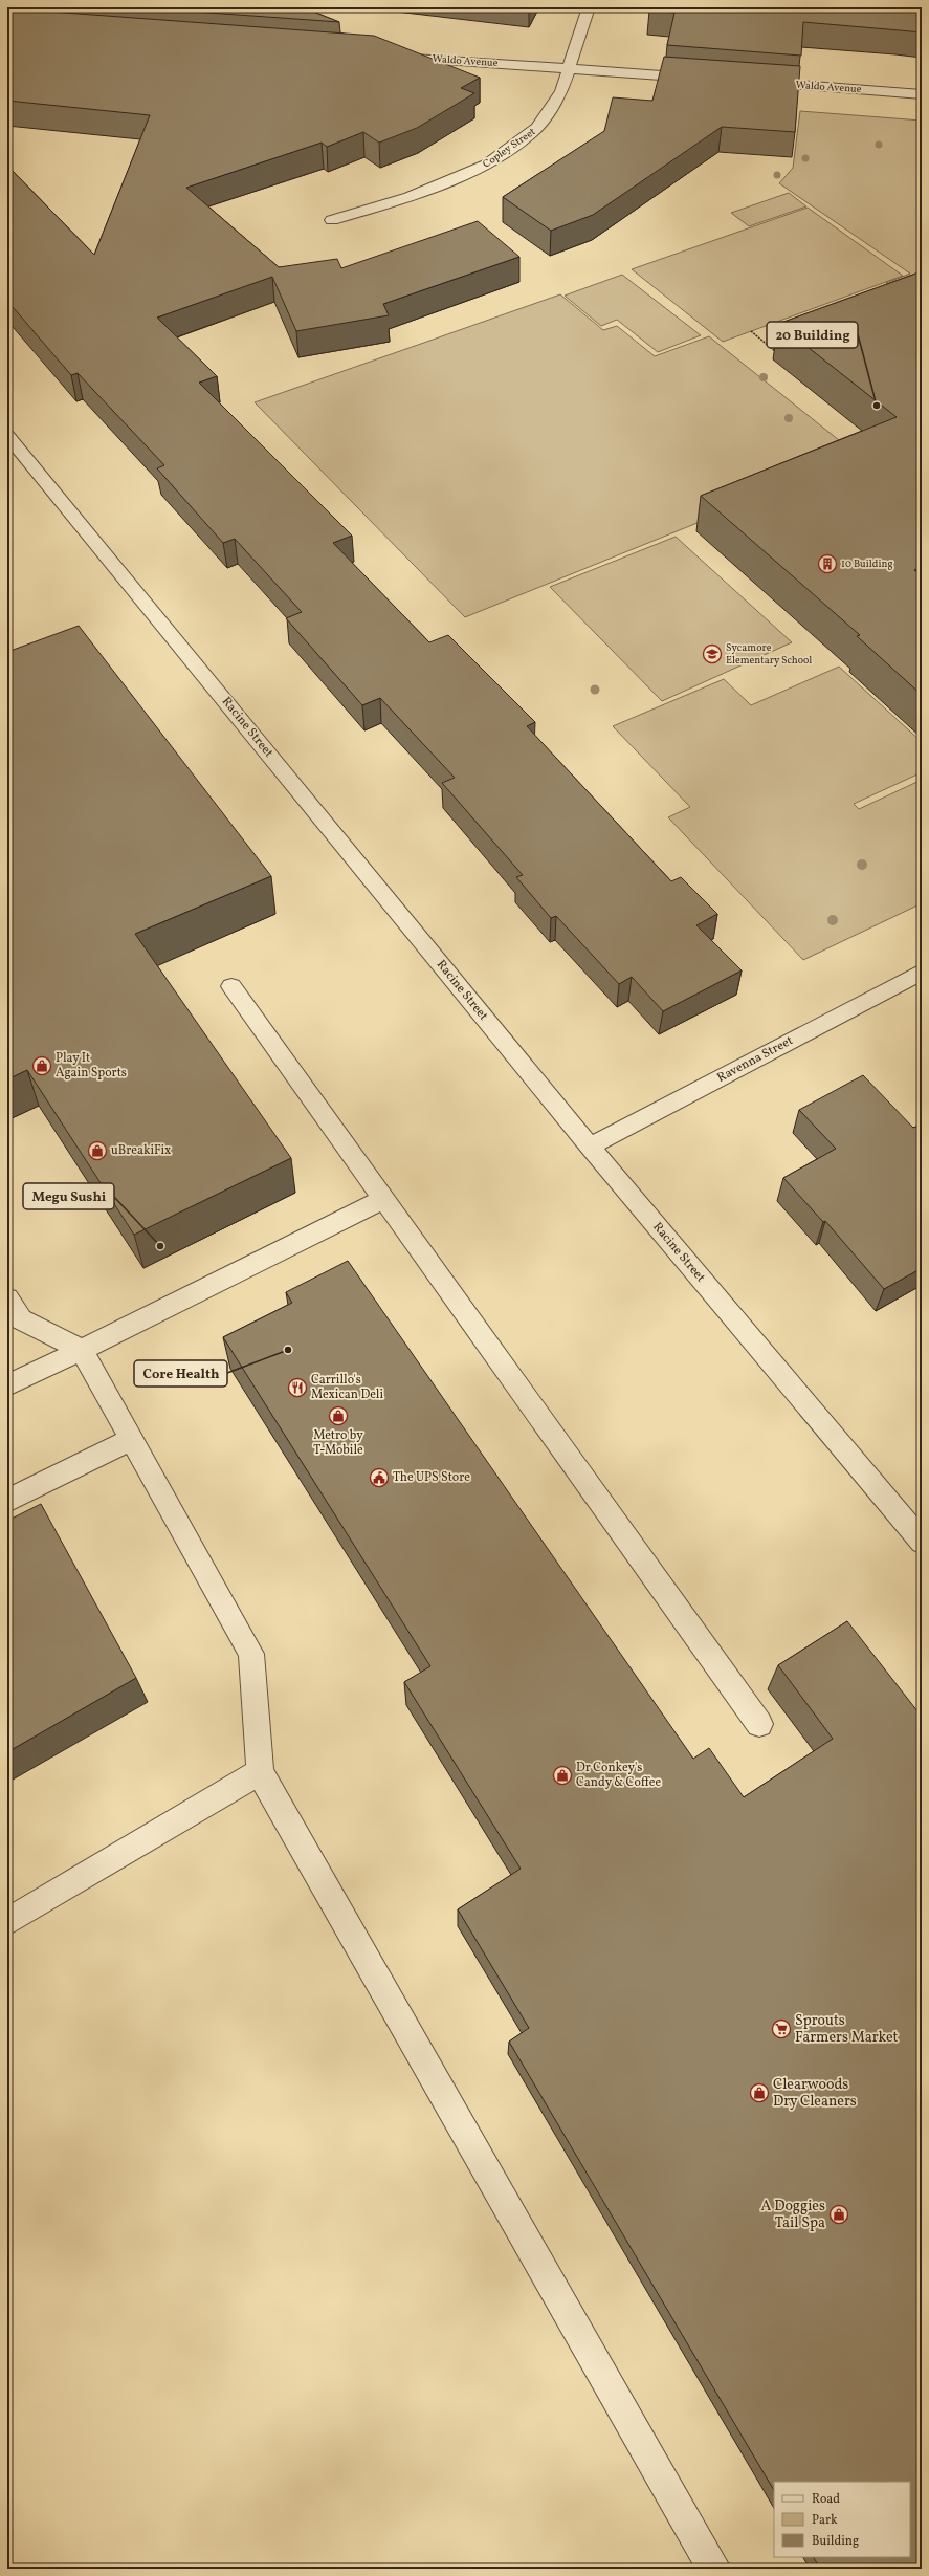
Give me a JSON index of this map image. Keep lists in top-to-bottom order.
{
  "streets": {
    "street": [
      "Waldo Avenue",
      "Copley Street",
      "Racine Street",
      "Ravenna Street"
    ]
  },
  "crossings": [
    ["Waldo Avenue", "Copley Street"],
    ["Racine Street", "Ravenna Street"]
  ],
  "places": {
    "other": ["20 Building", "Megu Sushi", "Core Health"],
    "building": ["10 Building"],
    "school or university": ["Sycamore Elementary School"],
    "shop": [
      "Play It Again Sports",
      "uBreakiFix",
      "Metro by T-Mobile",
      "Dr Conkey's Candy & Coffee",
      "Clearwoods Dry Cleaners",
      "A Doggies Tail Spa"
    ],
    "restaurant": ["Carrillo's Mexican Deli"],
    "public building": ["The UPS Store"],
    "supermarket": ["Sprouts Farmers Market"]
  },
  "legend": ["Road", "Park", "Building"]
}
